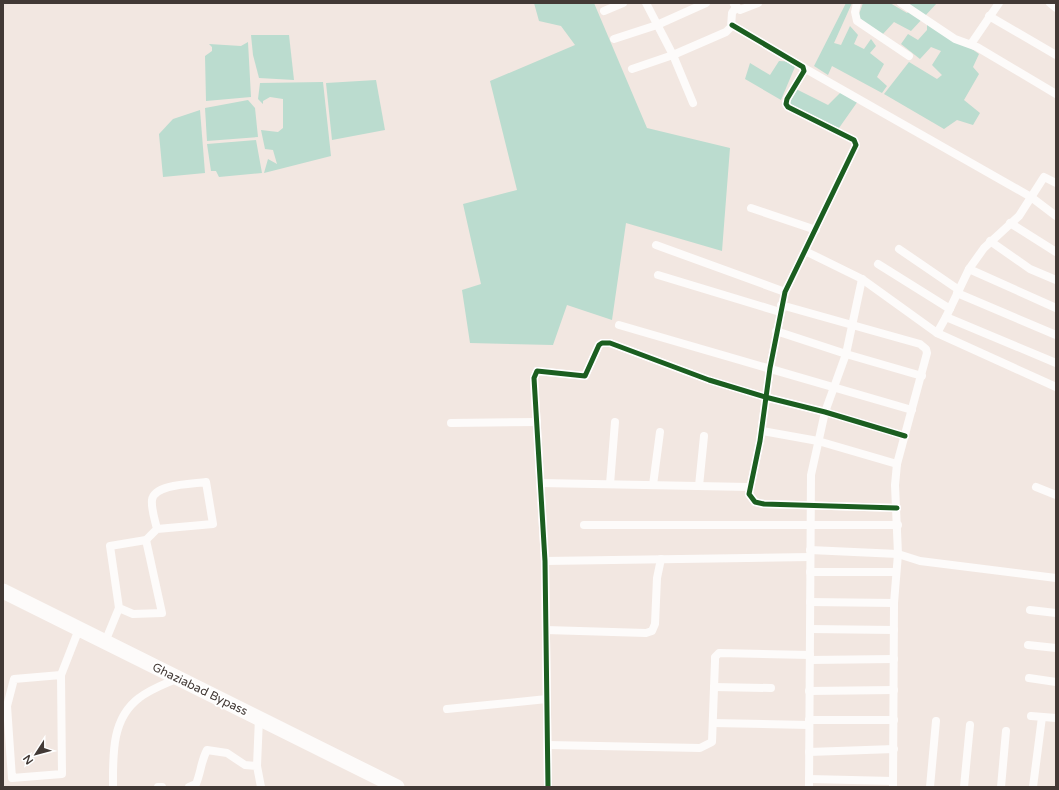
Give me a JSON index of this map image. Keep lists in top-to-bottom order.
{
  "streets": {
    "highway": ["Ghaziabad Bypass"]
  },
  "north": "bottom left"
}
